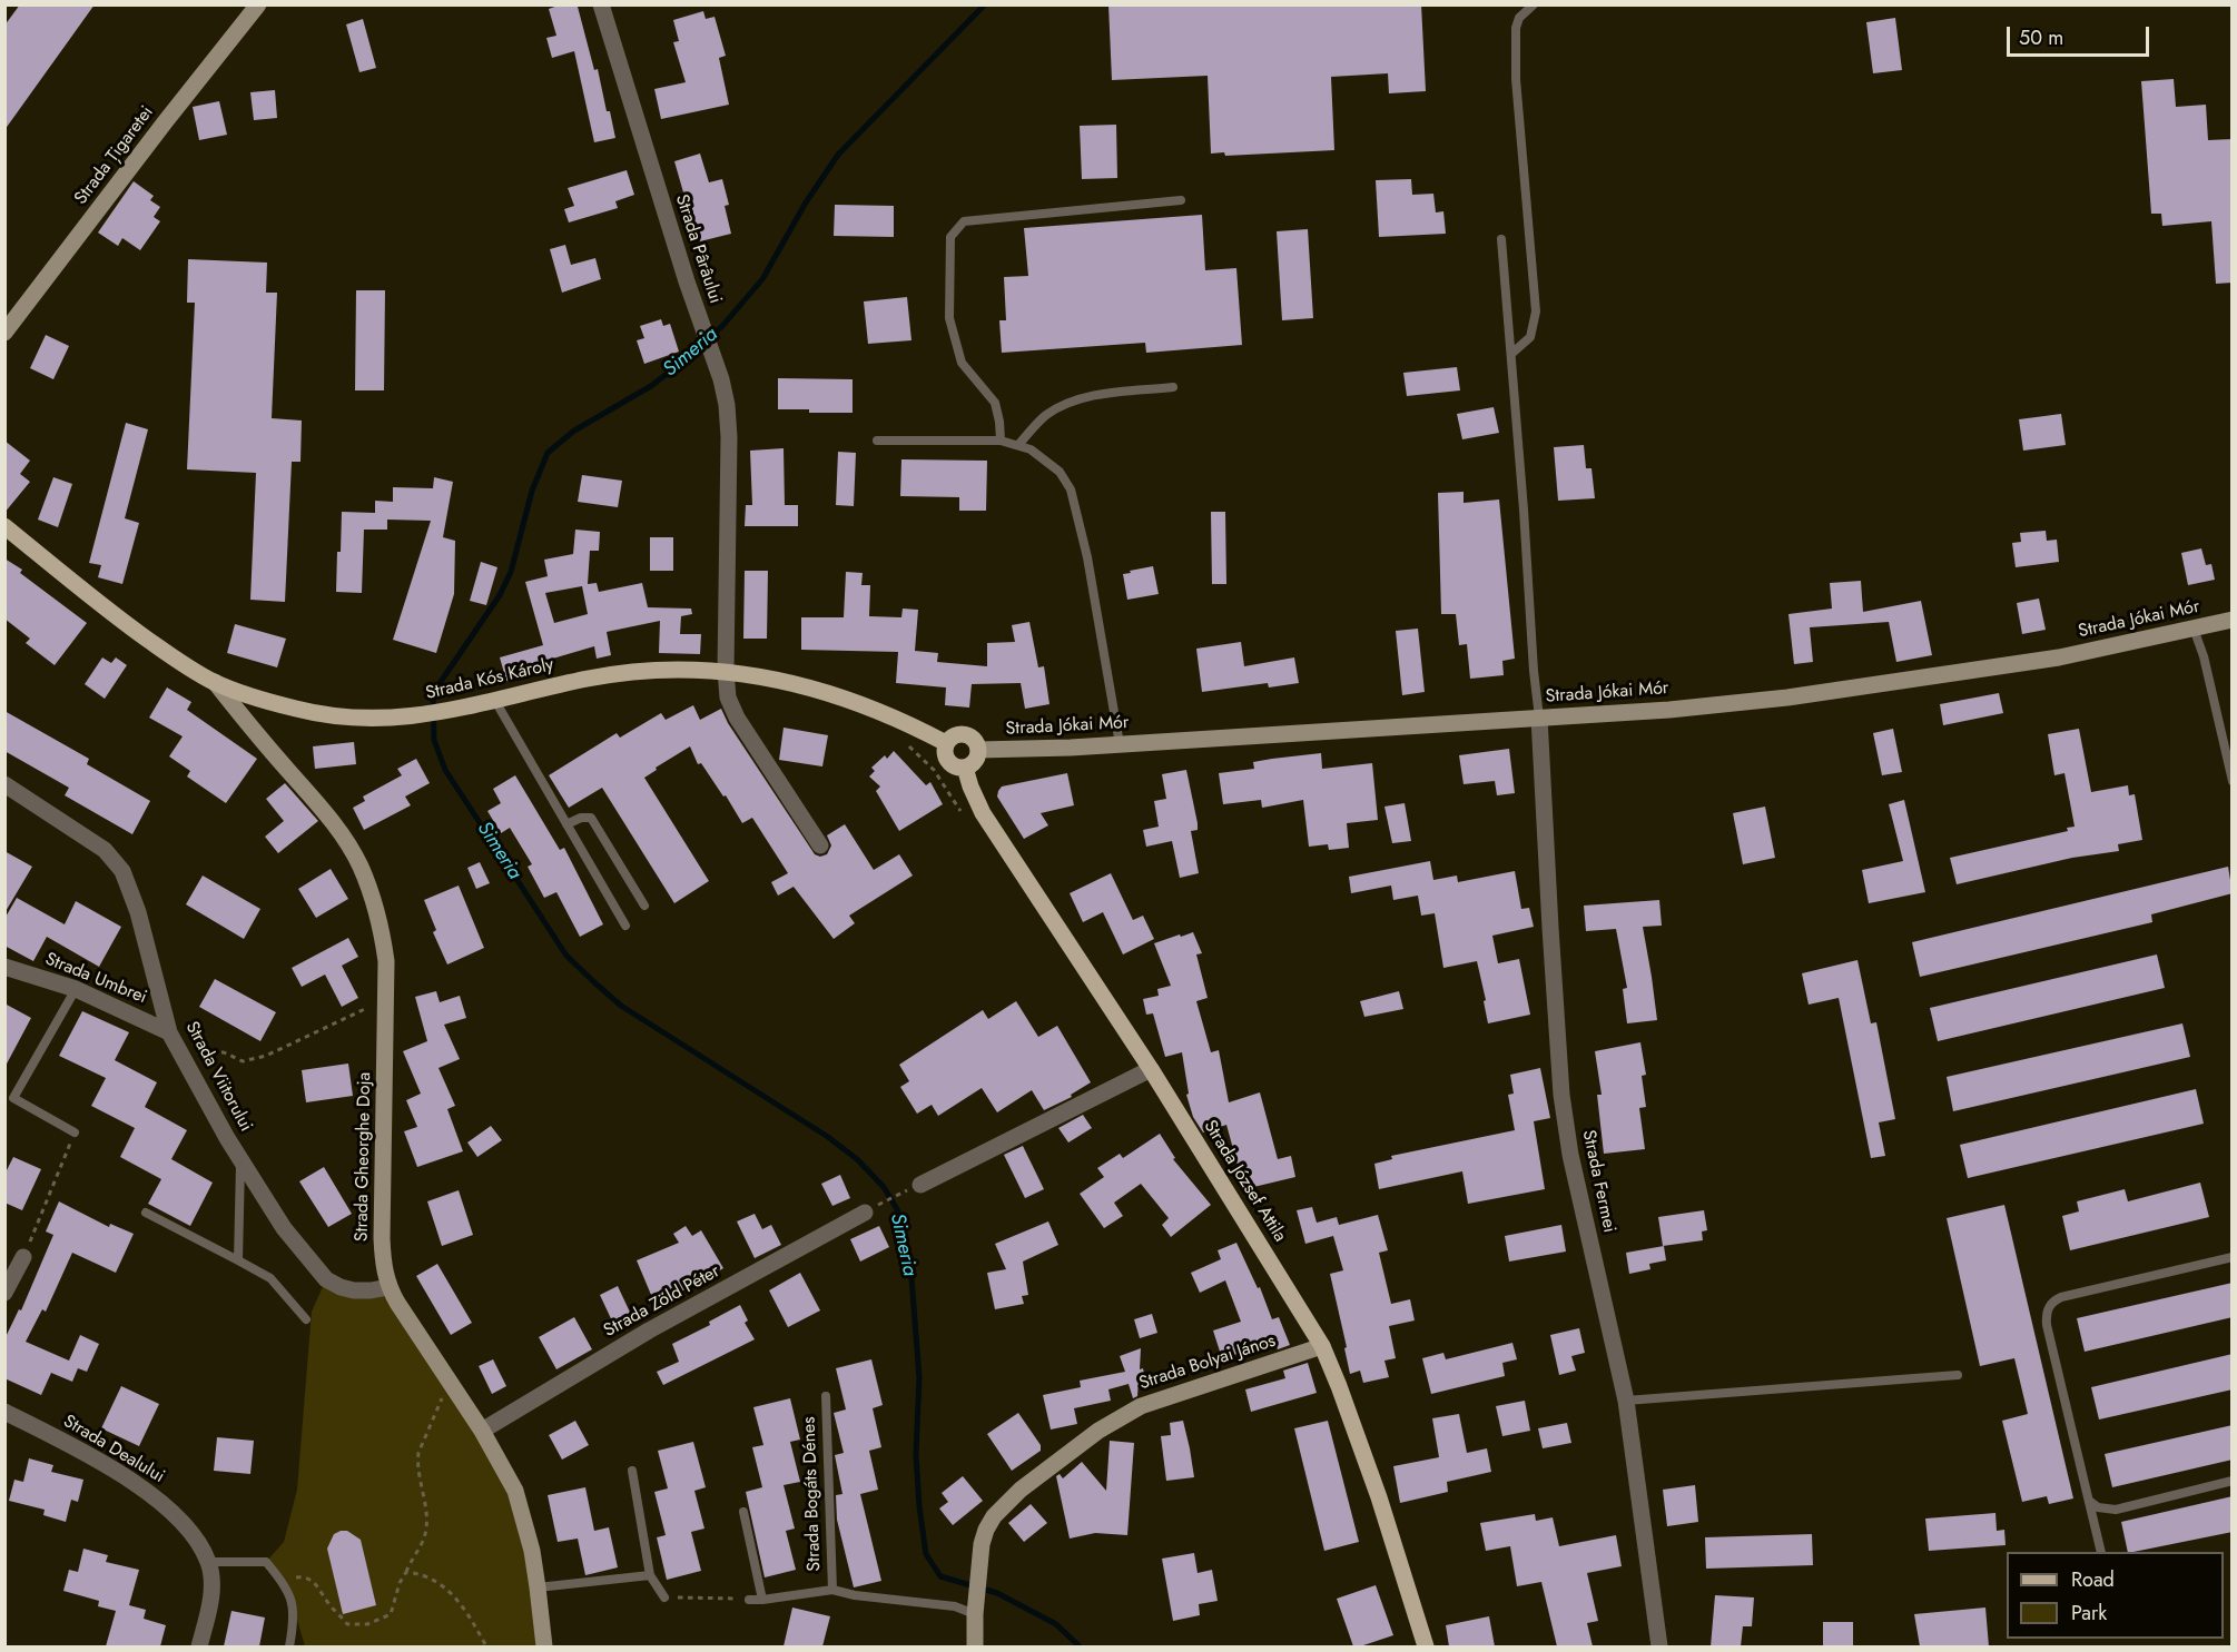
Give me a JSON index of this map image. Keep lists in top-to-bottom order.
{
  "streets": {
    "main road": [
      "Strada Țigaretei",
      "Strada Jókai Mór",
      "Strada Kós Károly",
      "Strada Gheorghe Doja",
      "Strada József Attila",
      "Strada Bolyai János"
    ],
    "street": [
      "Strada Pârâului",
      "Strada Umbrei",
      "Strada Viitorului",
      "Strada Fermei",
      "Strada Zöld Péter",
      "Strada Dealului"
    ],
    "lane": ["Strada Bogáts Dénes"]
  },
  "crossings": [
    ["Strada Pârâului", "Strada Kós Károly"],
    ["Strada Jókai Mór", "Strada Kós Károly"],
    ["Strada Jókai Mór", "Strada József Attila"],
    ["Strada Jókai Mór", "Strada Fermei"],
    ["Strada Kós Károly", "Strada Gheorghe Doja"],
    ["Strada Kós Károly", "Strada József Attila"],
    ["Strada Umbrei", "Strada Viitorului"],
    ["Strada Viitorului", "Strada Gheorghe Doja"],
    ["Strada Gheorghe Doja", "Strada Zöld Péter"],
    ["Strada József Attila", "Strada Bolyai János"],
    ["Strada Bolyai János", "Strada Bogáts Dénes"]
  ],
  "water": ["Simeria"],
  "legend": ["Road", "Park"],
  "scale_bar": "50 m"
}
